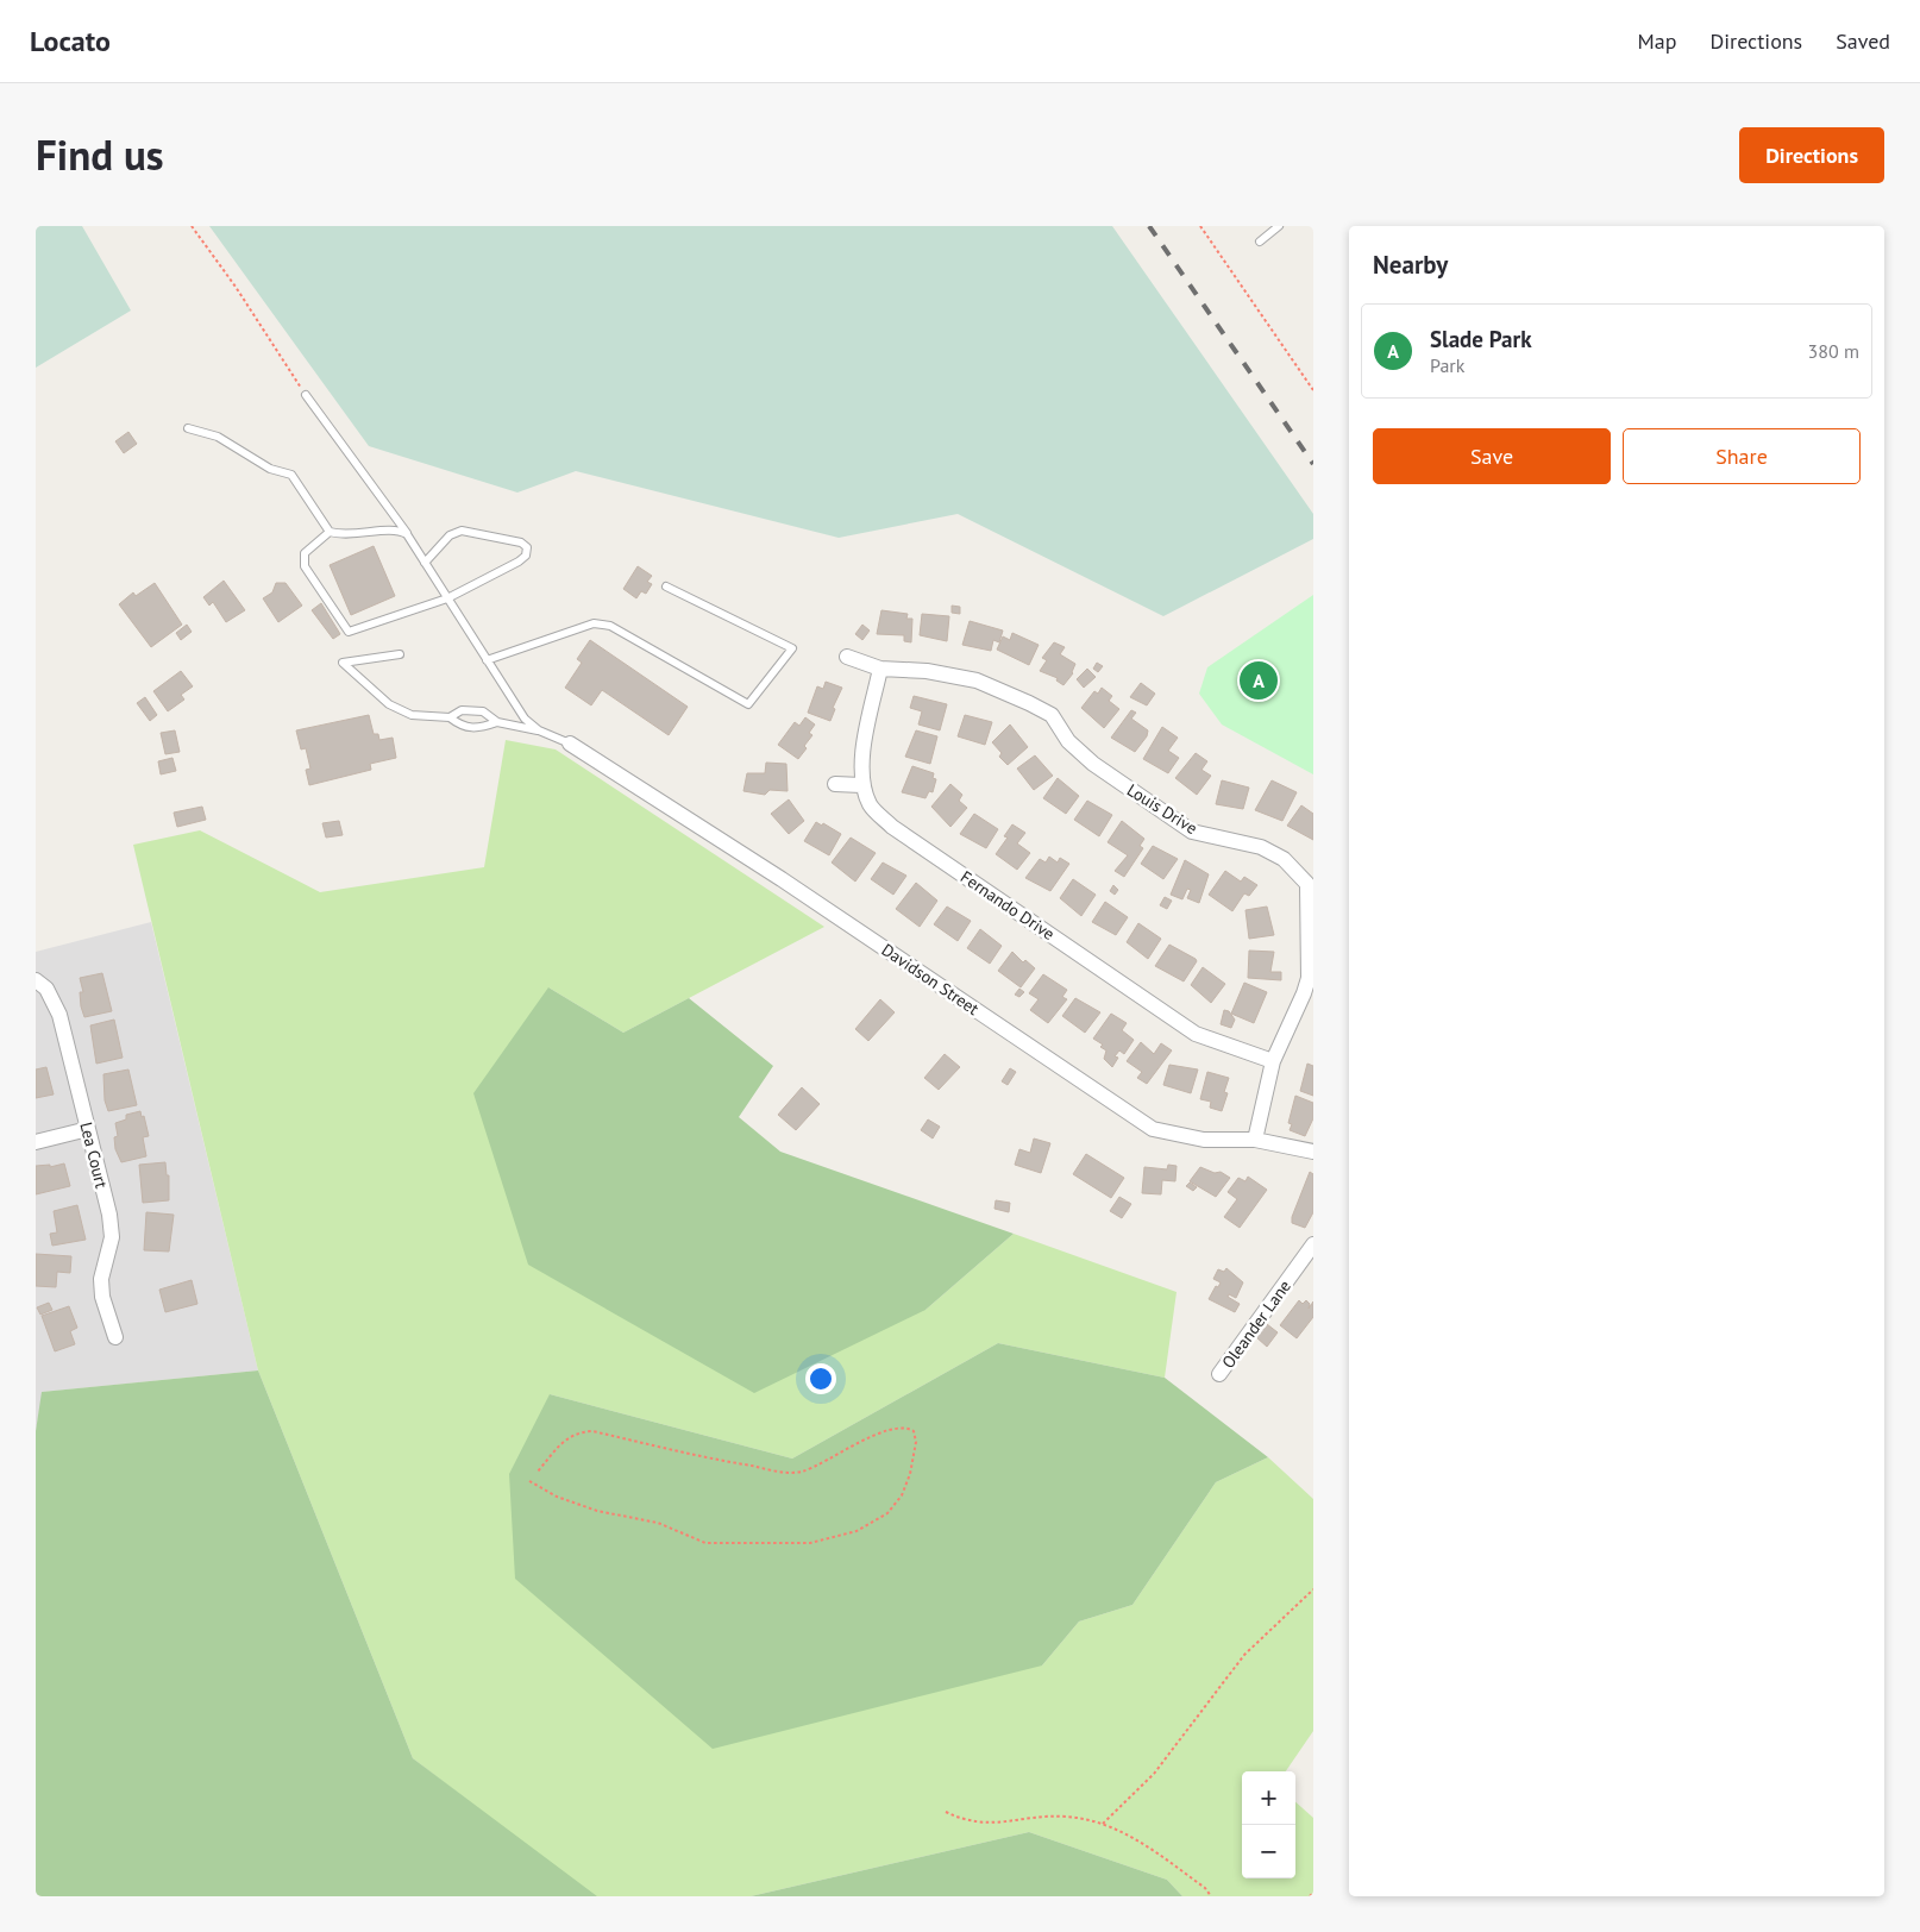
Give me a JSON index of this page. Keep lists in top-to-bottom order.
{
  "streets": {
    "street": [
      "Louis Drive",
      "Fernando Drive",
      "Davidson Street",
      "Lea Court",
      "Oleander Lane"
    ]
  },
  "crossings": [
    ["Louis Drive", "Fernando Drive"],
    ["Louis Drive", "Davidson Street"]
  ],
  "page": {
    "header": "Locato",
    "nav": ["Map", "Directions", "Saved"],
    "title": "Find us",
    "buttons": [
      "Directions",
      ["Save", "Share"]
    ],
    "heading": "Nearby",
    "list": [
      {
        "mark": "A",
        "name": "Slade Park",
        "note": "Park",
        "value": "380 m"
      }
    ],
    "pins": "A",
    "map_buttons": ["+", "−"]
  }
}
